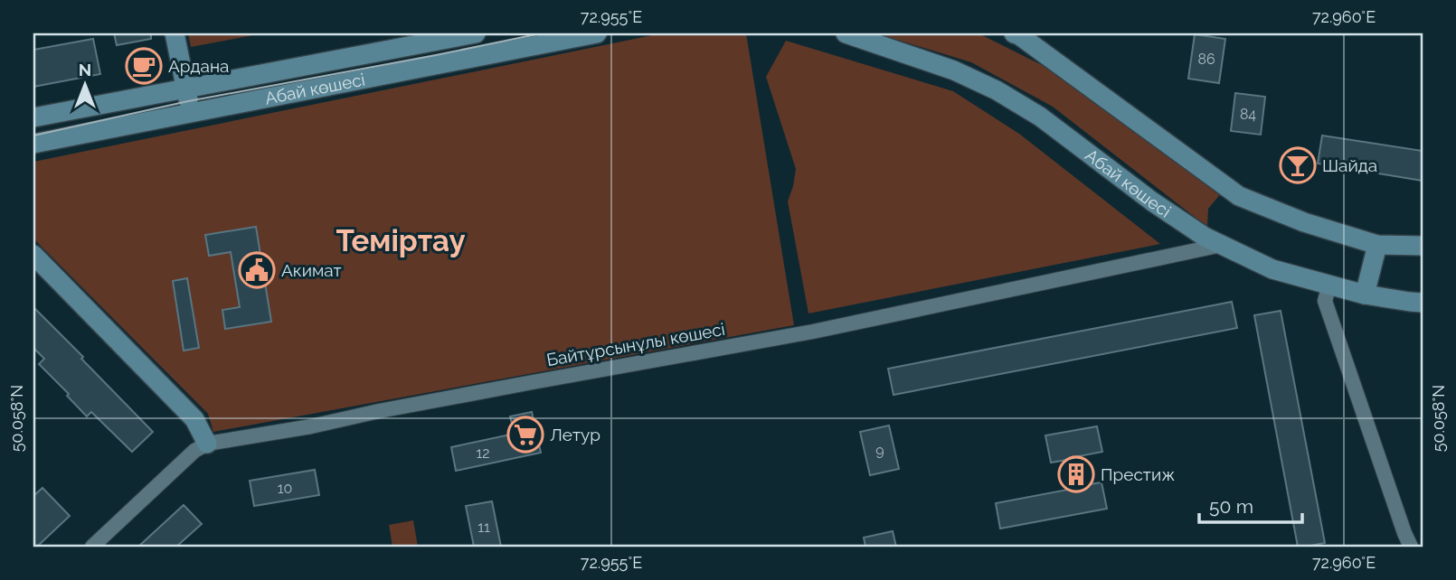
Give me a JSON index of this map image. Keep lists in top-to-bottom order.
{
  "streets": {
    "street": ["Абай көшесі", "Байтұрсынұлы көшесі"]
  },
  "crossings": [
    ["Абай көшесі", "Байтұрсынұлы көшесі"]
  ],
  "districts": ["Теміртау"],
  "places": {
    "cafe": ["Ардана"],
    "bar": ["Шайда"],
    "public building": ["Акимат"],
    "supermarket": ["Летур"],
    "building": ["Престиж"]
  },
  "house_numbers": [
    "86",
    "84",
    "9",
    "12",
    "10",
    "11"
  ],
  "scale_bar": "50 m",
  "north": "top",
  "coordinates": ["72.955°E", "72.960°E", "50.058°N"]
}
